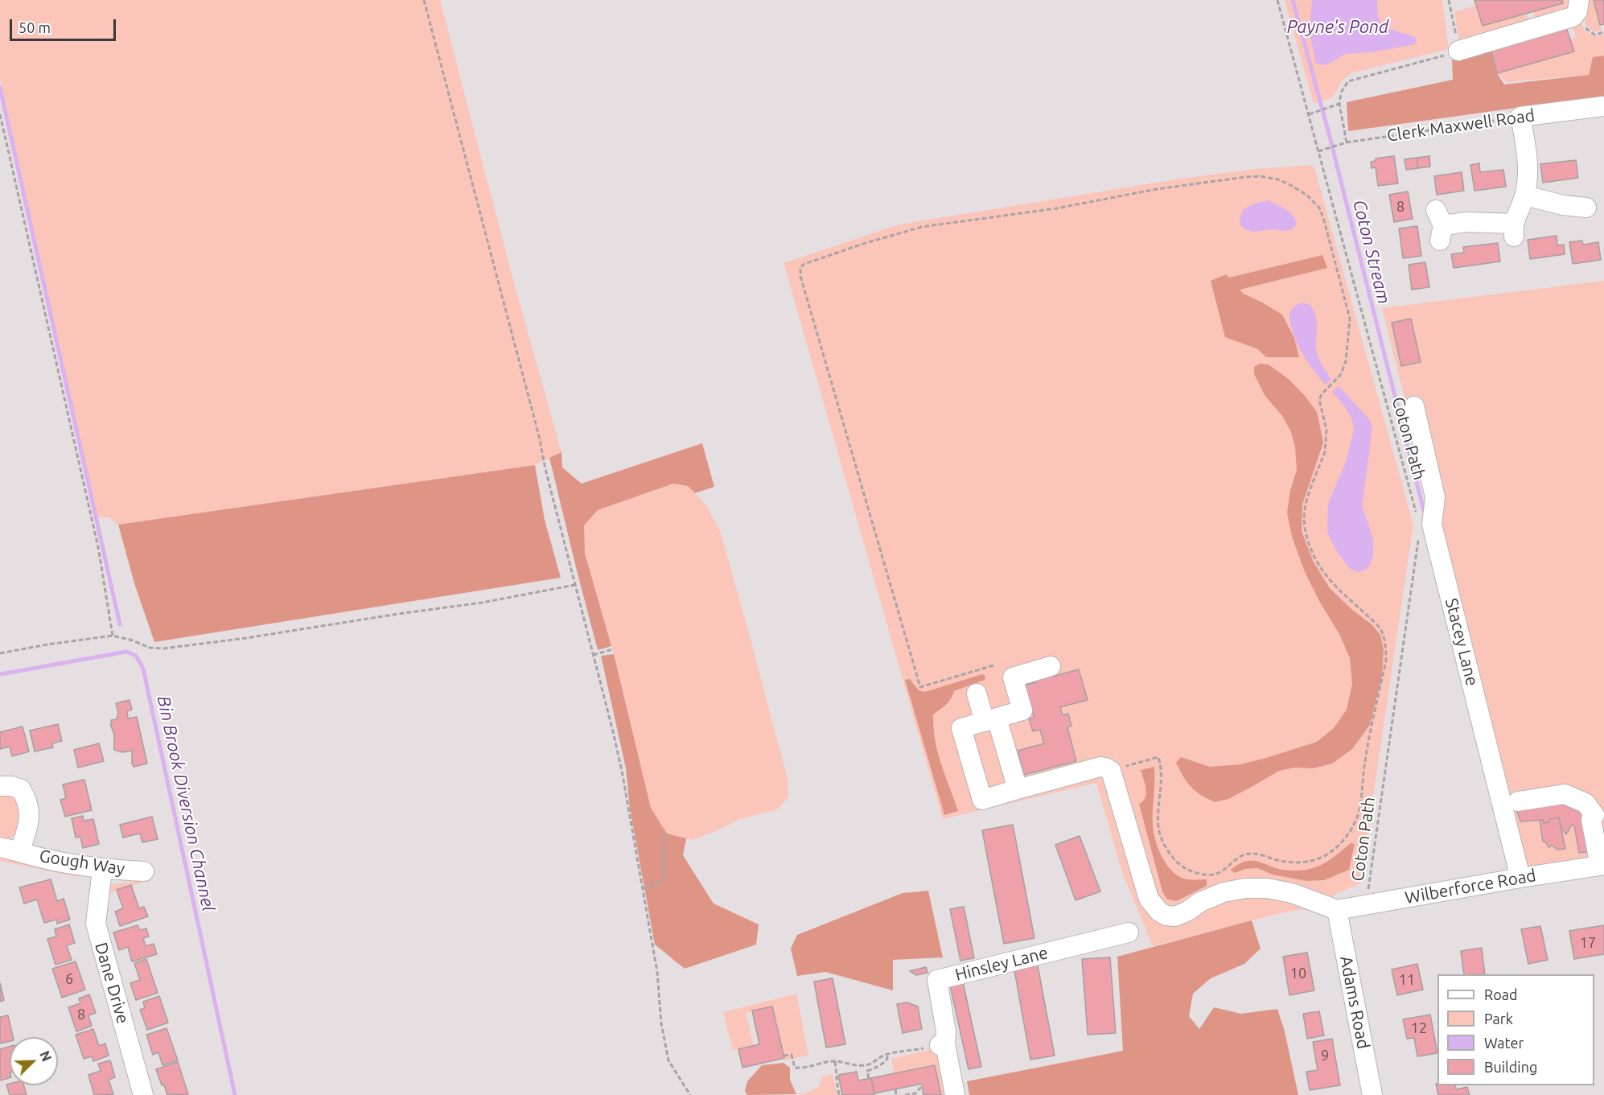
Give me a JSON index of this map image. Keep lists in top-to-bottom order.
{
  "streets": {
    "street": [
      "Clerk Maxwell Road",
      "Stacey Lane",
      "Gough Way",
      "Wilberforce Road",
      "Hinsley Lane",
      "Dane Drive",
      "Adams Road"
    ],
    "path": ["Coton Path"]
  },
  "crossings": [
    ["Clerk Maxwell Road", "Coton Path"],
    ["Stacey Lane", "Wilberforce Road"],
    ["Gough Way", "Dane Drive"],
    ["Wilberforce Road", "Adams Road"]
  ],
  "water": ["Payne's Pond", "Coton Stream", "Bin Brook Diversion Channel"],
  "house_numbers": [
    "8",
    "17",
    "10",
    "6",
    "11",
    "8",
    "12",
    "9"
  ],
  "legend": [
    "Road",
    "Park",
    "Water",
    "Building"
  ],
  "scale_bar": "50 m",
  "north": "top right"
}
